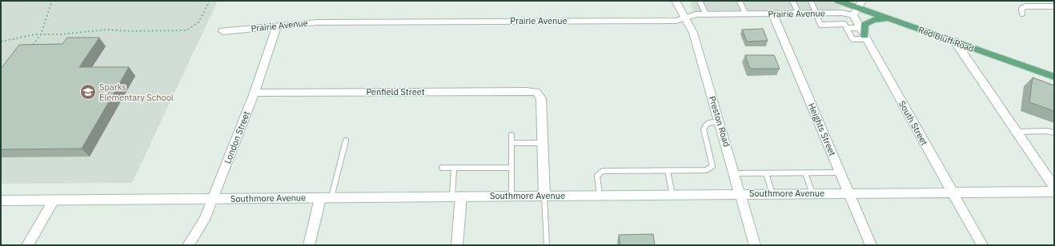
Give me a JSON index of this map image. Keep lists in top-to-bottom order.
{
  "streets": {
    "main road": ["Red Bluff Road"],
    "street": [
      "Prairie Avenue",
      "Penfield Street",
      "Preston Road",
      "South Street",
      "Heights Street",
      "London Street",
      "Southmore Avenue"
    ]
  },
  "crossings": [
    ["Prairie Avenue", "Red Bluff Road"],
    ["Prairie Avenue", "Preston Road"],
    ["Prairie Avenue", "South Street"],
    ["Prairie Avenue", "Heights Street"],
    ["Prairie Avenue", "London Street"],
    ["Red Bluff Road", "South Street"],
    ["Penfield Street", "London Street"],
    ["Preston Road", "Southmore Avenue"],
    ["South Street", "Southmore Avenue"],
    ["Heights Street", "Southmore Avenue"],
    ["London Street", "Southmore Avenue"]
  ],
  "places": {
    "school or university": ["Sparks Elementary School"]
  }
}
